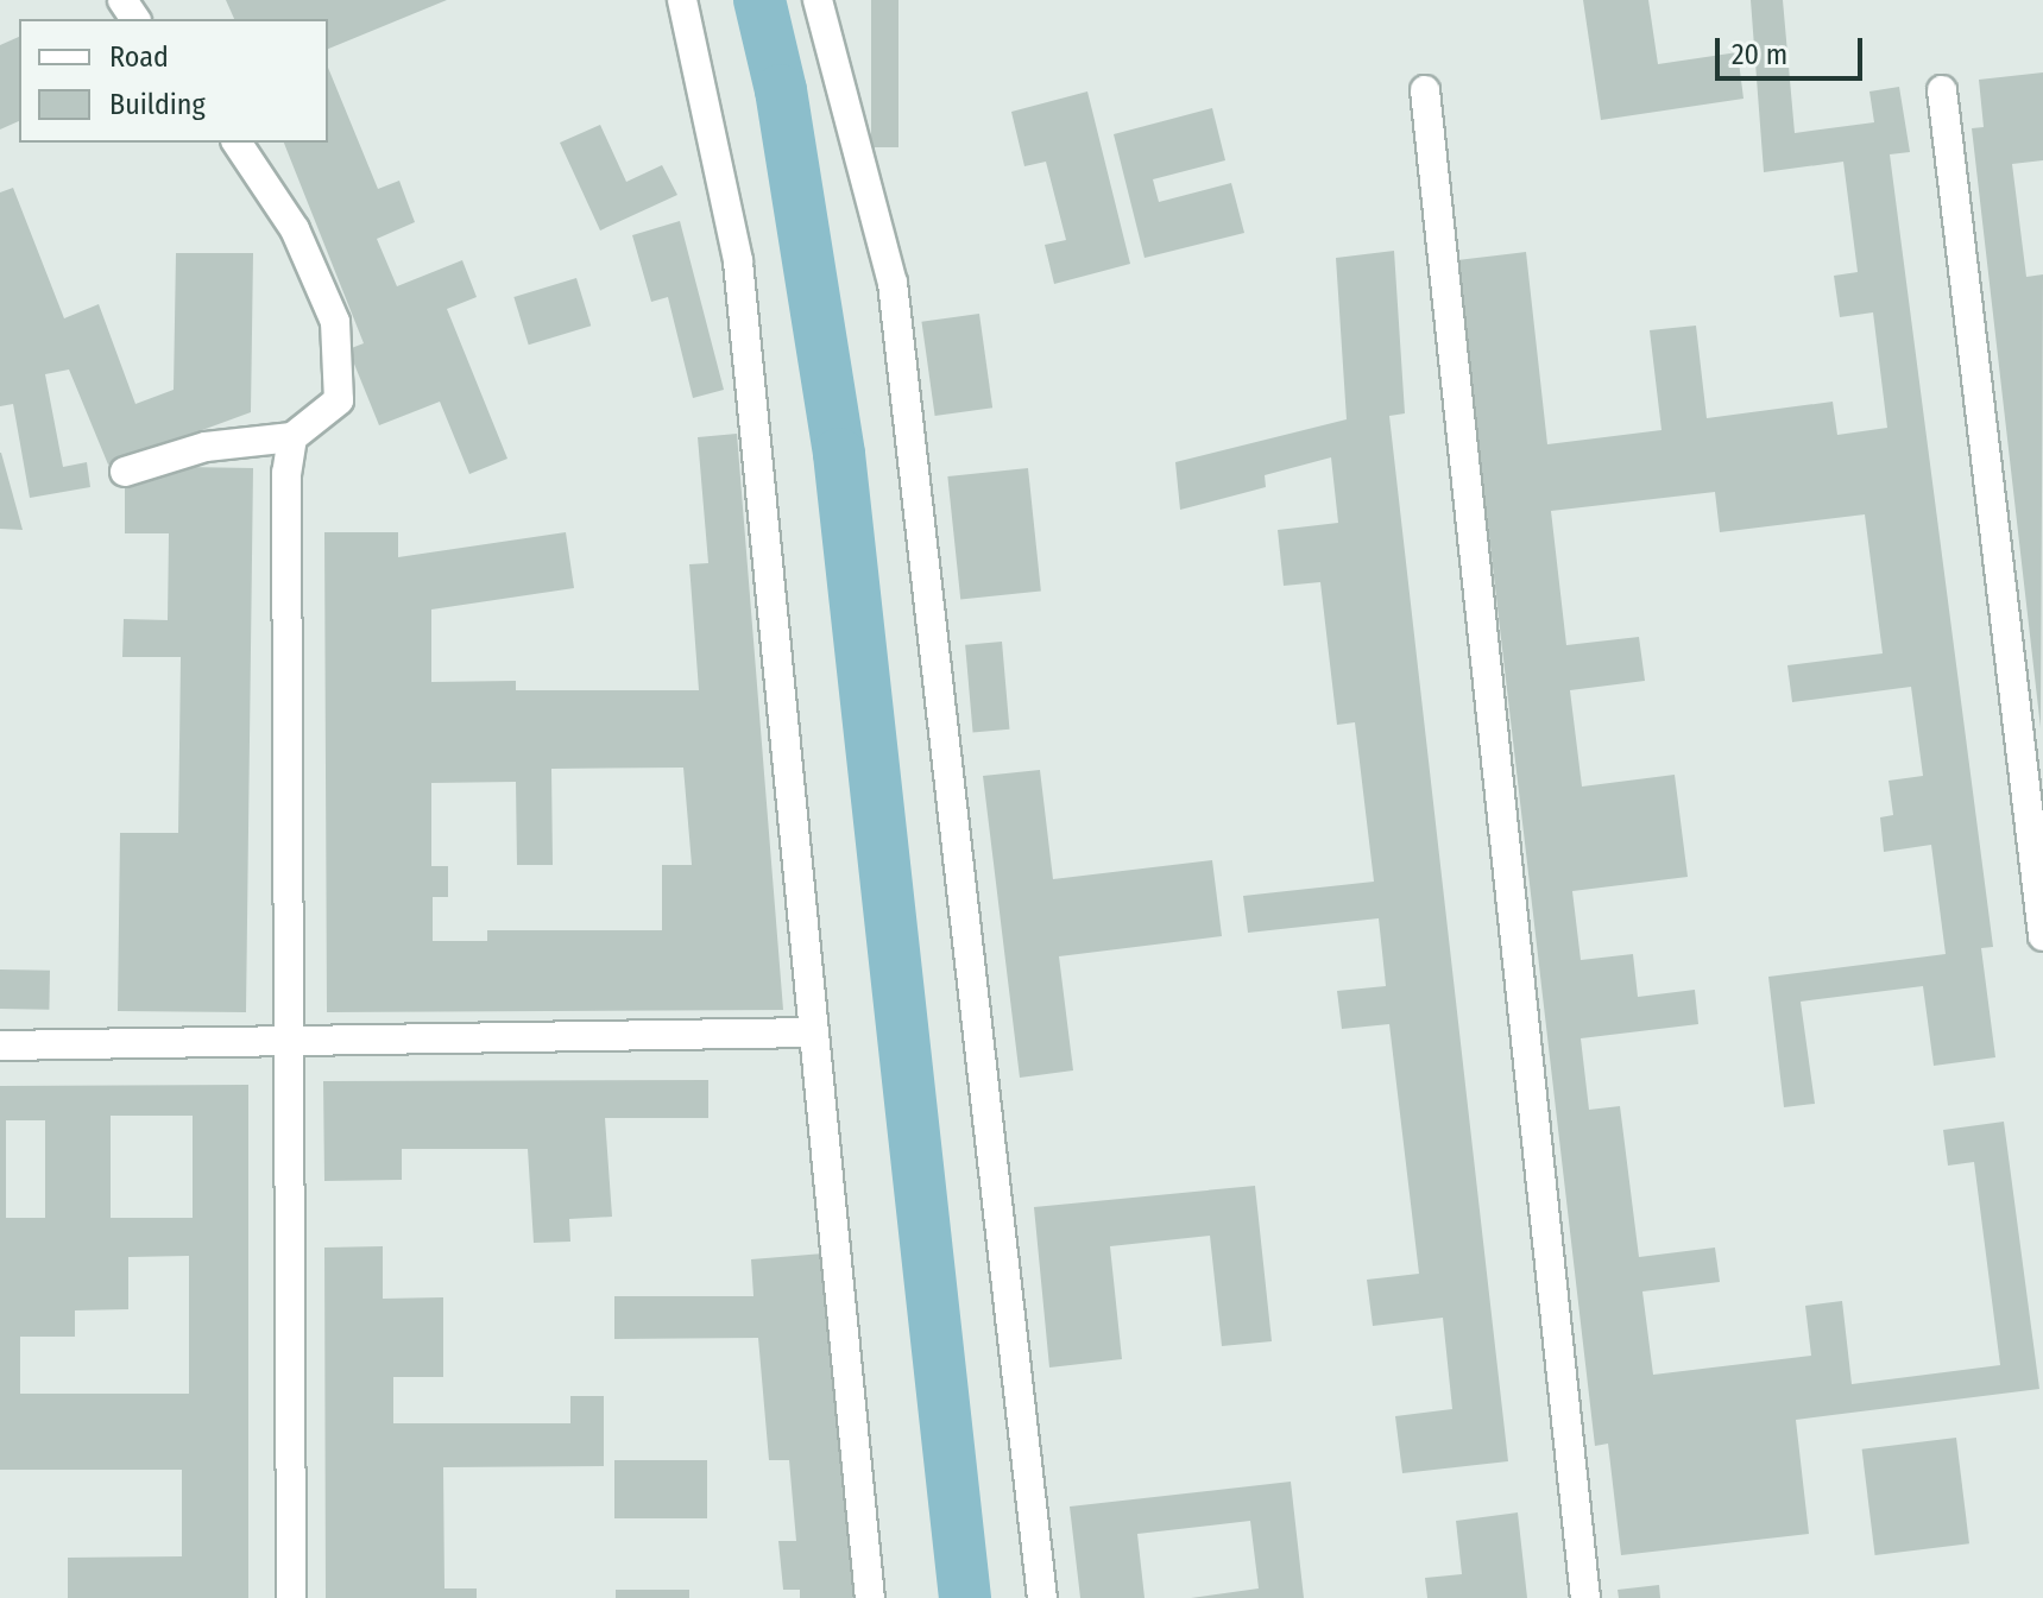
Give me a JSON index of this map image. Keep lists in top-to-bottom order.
{
  "legend": ["Road", "Building"],
  "scale_bar": "20 m"
}
